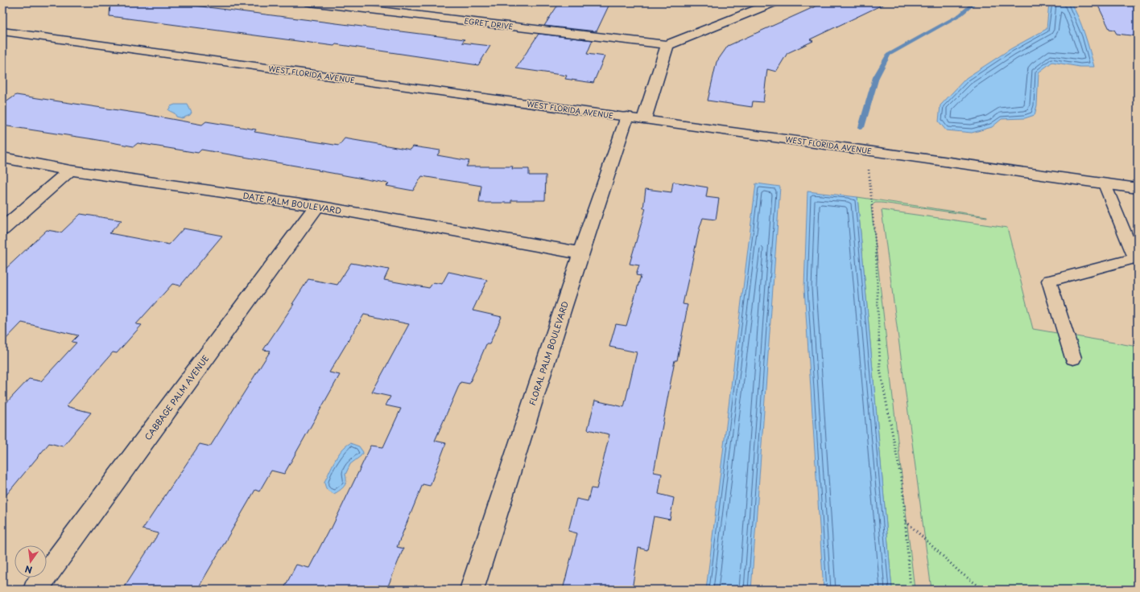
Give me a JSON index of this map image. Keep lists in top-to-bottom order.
{
  "streets": {
    "street": [
      "EGRET DRIVE",
      "WEST FLORIDA AVENUE",
      "DATE PALM BOULEVARD",
      "FLORAL PALM BOULEVARD",
      "CABBAGE PALM AVENUE"
    ]
  },
  "crossings": [
    ["WEST FLORIDA AVENUE", "FLORAL PALM BOULEVARD"],
    ["DATE PALM BOULEVARD", "FLORAL PALM BOULEVARD"],
    ["DATE PALM BOULEVARD", "CABBAGE PALM AVENUE"]
  ],
  "north": "bottom"
}
